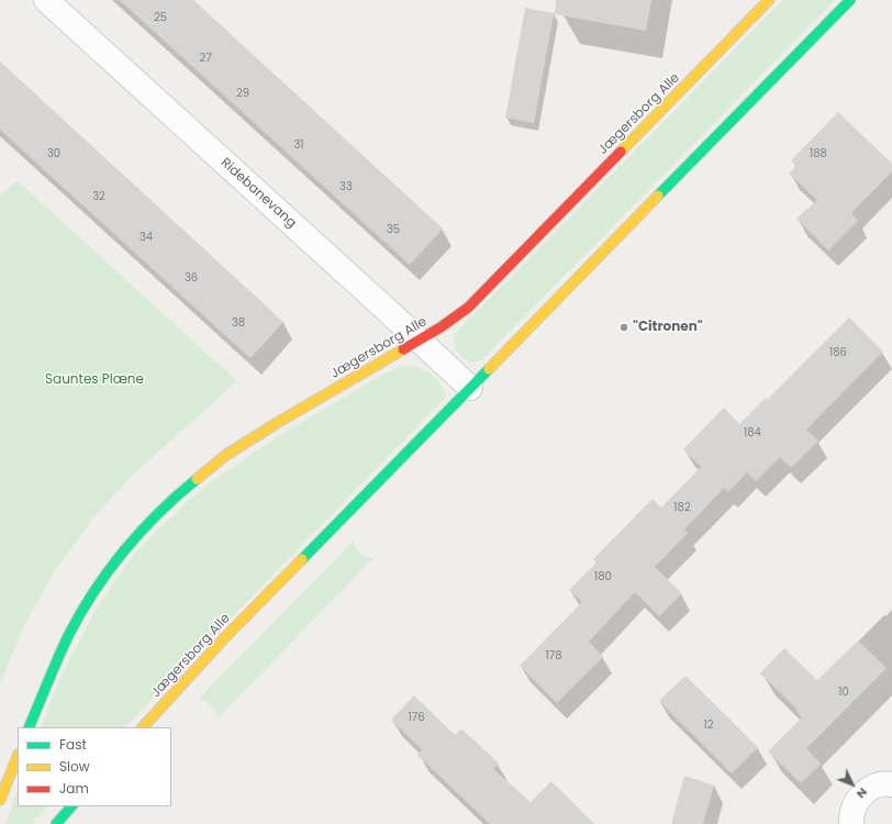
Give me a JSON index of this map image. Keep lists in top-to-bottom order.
{
  "streets": {
    "street": ["Jægersborg Alle", "Ridebanevang"]
  },
  "crossings": [
    ["Jægersborg Alle", "Ridebanevang"]
  ],
  "parks": ["Sauntes Plæne"],
  "places": ["\"Citronen\""],
  "house_numbers": [
    "25",
    "27",
    "29",
    "31",
    "30",
    "188",
    "33",
    "32",
    "35",
    "34",
    "36",
    "38",
    "186",
    "184",
    "182",
    "180",
    "178",
    "10",
    "176",
    "12"
  ],
  "legend": ["Fast", "Slow", "Jam"],
  "north": "bottom right"
}
